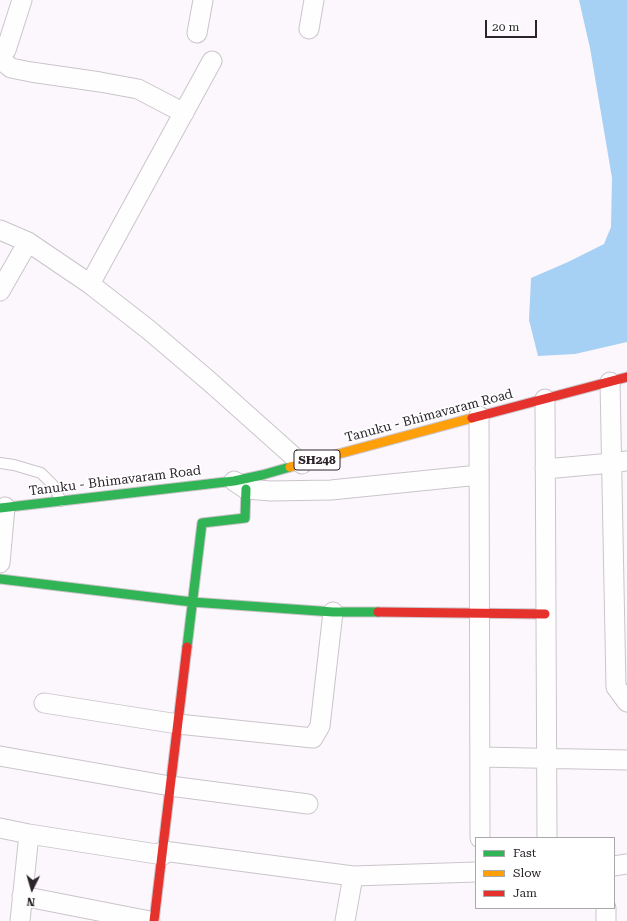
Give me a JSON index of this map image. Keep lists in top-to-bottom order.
{
  "streets": {
    "street": ["Tanuku - Bhimavaram Road", "SH248"]
  },
  "legend": ["Fast", "Slow", "Jam"],
  "scale_bar": "20 m",
  "north": "bottom"
}
